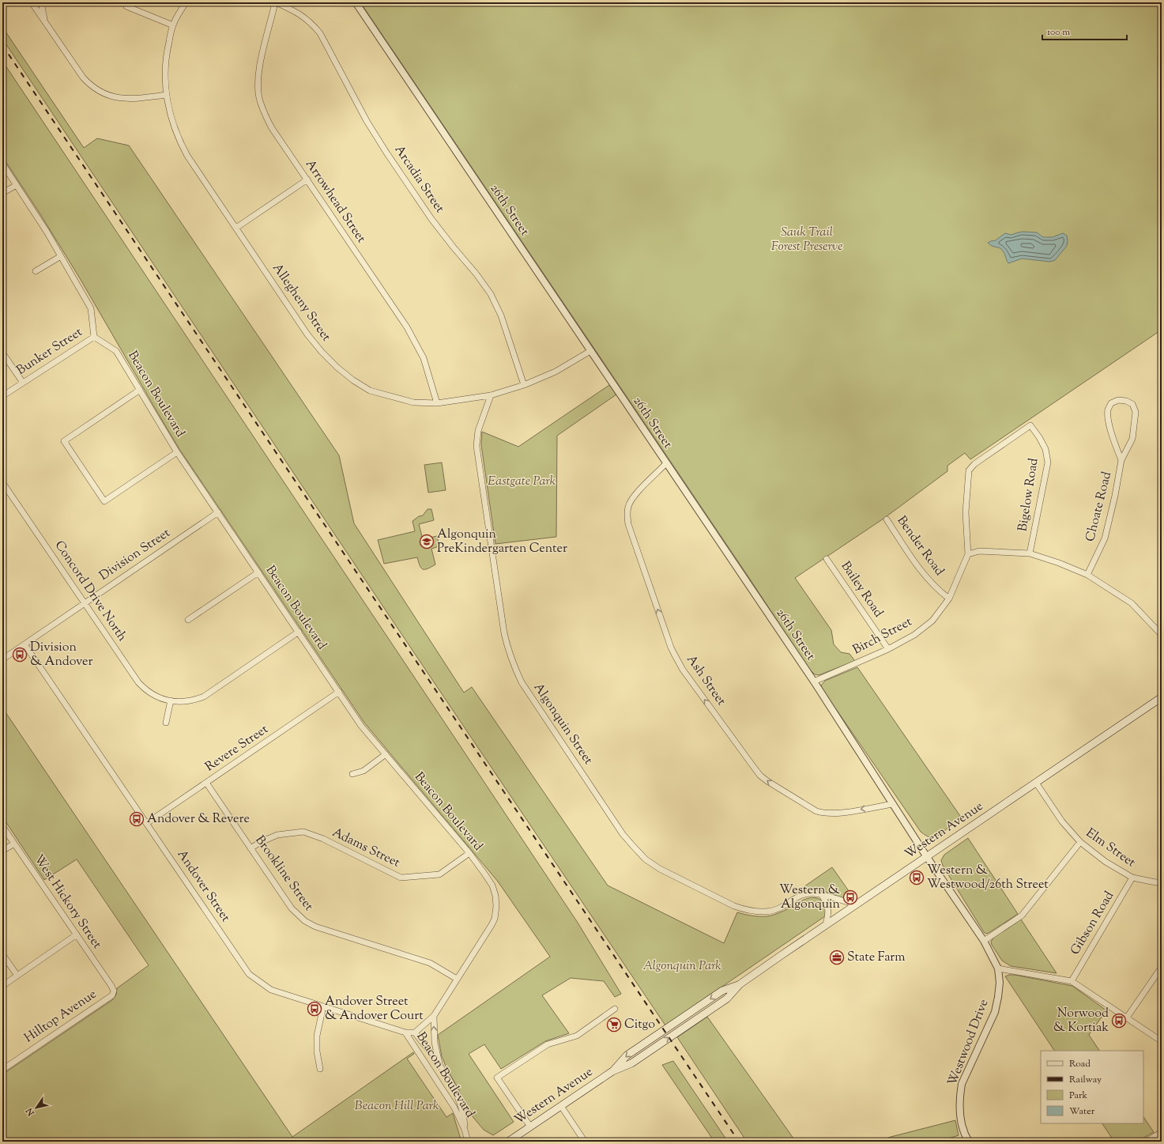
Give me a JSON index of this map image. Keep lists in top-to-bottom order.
{
  "streets": {
    "main road": ["Western Avenue"],
    "street": [
      "Arcadia Street",
      "Arrowhead Street",
      "26th Street",
      "Allegheny Street",
      "Bunker Street",
      "Beacon Boulevard",
      "Bigelow Road",
      "Choate Road",
      "Bender Road",
      "Division Street",
      "Bailey Road",
      "Concord Drive North",
      "Birch Street",
      "Ash Street",
      "Algonquin Street",
      "Revere Street",
      "Adams Street",
      "Elm Street",
      "Brookline Street",
      "Andover Street",
      "West Hickory Street",
      "Gibson Road",
      "Hilltop Avenue",
      "Westwood Drive"
    ]
  },
  "crossings": [
    ["Arcadia Street", "Arrowhead Street"],
    ["Arcadia Street", "Allegheny Street"],
    ["Arrowhead Street", "Allegheny Street"],
    ["26th Street", "Allegheny Street"],
    ["26th Street", "Birch Street"],
    ["26th Street", "Ash Street"],
    ["26th Street", "Western Avenue"],
    ["26th Street", "Westwood Drive"],
    ["Allegheny Street", "Algonquin Street"],
    ["Bunker Street", "Beacon Boulevard"],
    ["Beacon Boulevard", "Division Street"],
    ["Beacon Boulevard", "Concord Drive North"],
    ["Beacon Boulevard", "Revere Street"],
    ["Beacon Boulevard", "Adams Street"],
    ["Beacon Boulevard", "Brookline Street"],
    ["Beacon Boulevard", "Andover Street"],
    ["Bigelow Road", "Birch Street"],
    ["Bender Road", "Birch Street"],
    ["Division Street", "Concord Drive North"],
    ["Division Street", "Andover Street"],
    ["Bailey Road", "Birch Street"],
    ["Algonquin Street", "Western Avenue"],
    ["Revere Street", "Brookline Street"],
    ["Revere Street", "Andover Street"],
    ["Western Avenue", "Elm Street"],
    ["Western Avenue", "Westwood Drive"],
    ["Adams Street", "Brookline Street"],
    ["Elm Street", "Gibson Road"],
    ["West Hickory Street", "Hilltop Avenue"]
  ],
  "one_way": ["Ash Street"],
  "parks": [
    "Sauk Trail Forest Preserve",
    "Eastgate Park",
    "Algonquin Park",
    "Beacon Hill Park"
  ],
  "places": {
    "school or university": ["Algonquin PreKindergarten Center"],
    "bus stop": [
      "Division & Andover",
      "Andover & Revere",
      "Western & Westwood/26th Street",
      "Western & Algonquin",
      "Andover Street & Andover Court",
      "Norwood & Kortiak"
    ],
    "office": ["State Farm"],
    "supermarket": ["Citgo"]
  },
  "legend": [
    "Road",
    "Railway",
    "Park",
    "Water"
  ],
  "scale_bar": "100 m",
  "north": "bottom left"
}
